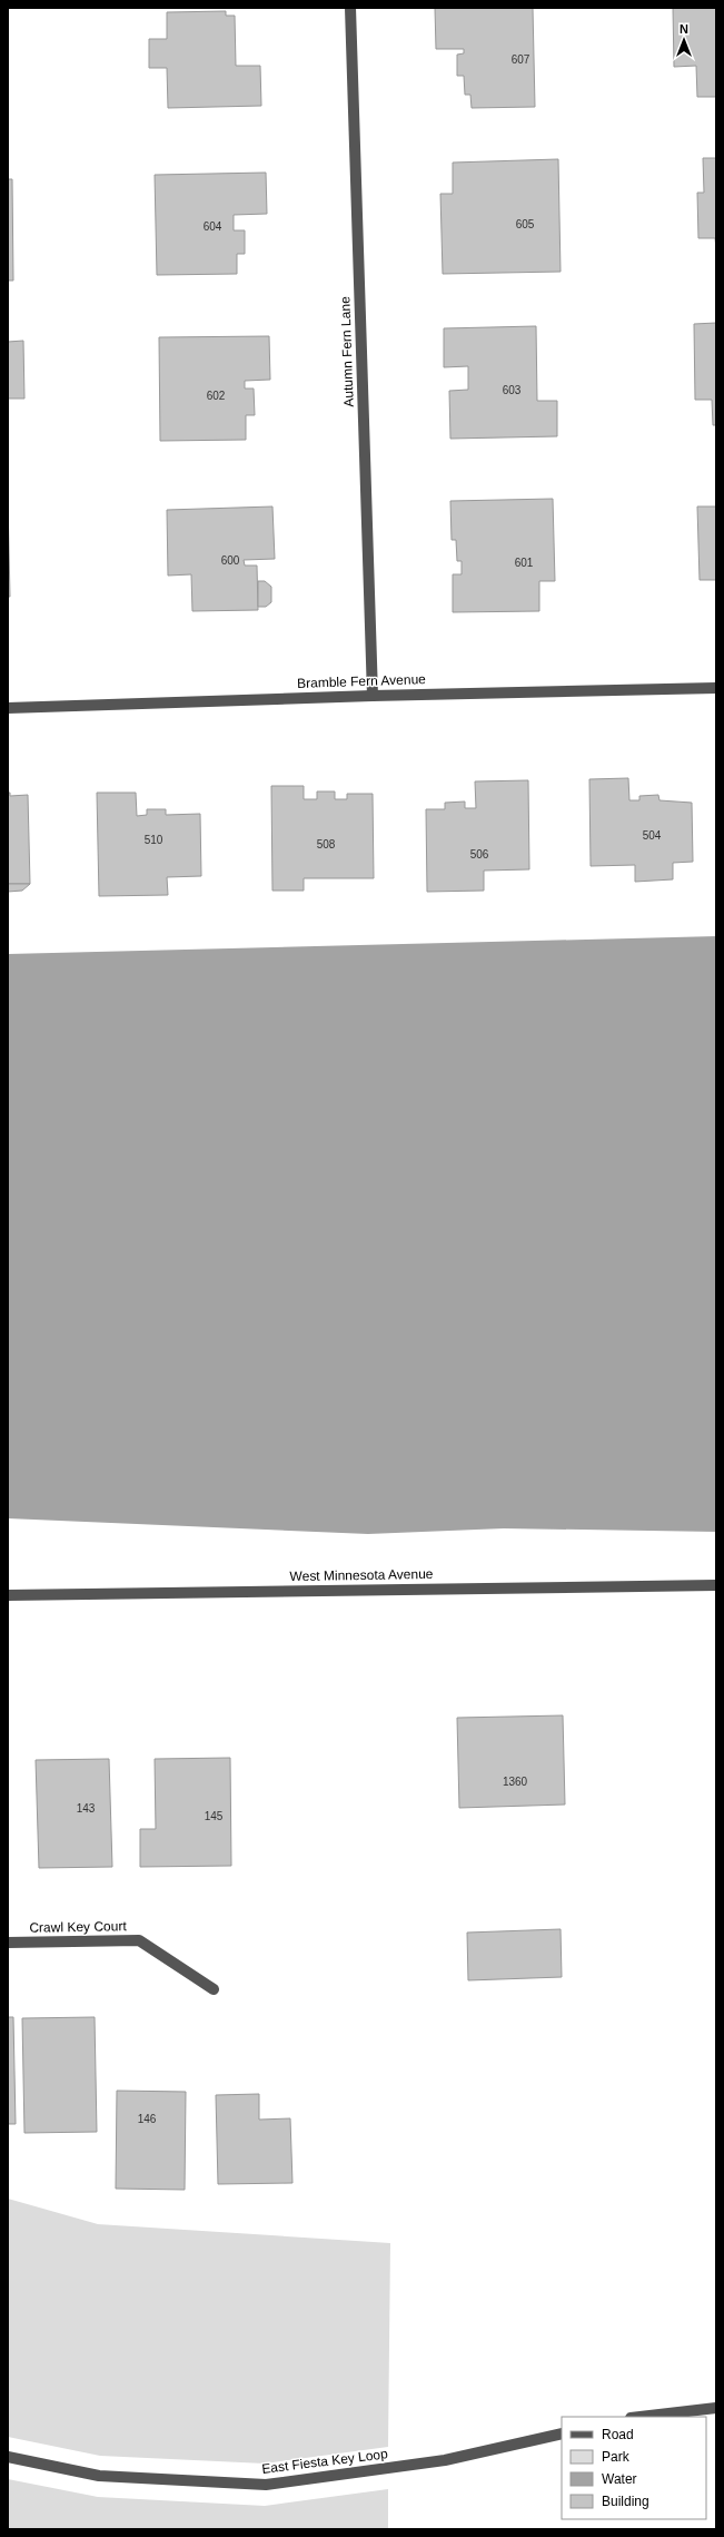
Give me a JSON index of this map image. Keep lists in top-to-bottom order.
{
  "streets": {
    "street": [
      "Autumn Fern Lane",
      "Bramble Fern Avenue",
      "West Minnesota Avenue",
      "Crawl Key Court",
      "East Fiesta Key Loop"
    ]
  },
  "crossings": [
    ["Autumn Fern Lane", "Bramble Fern Avenue"]
  ],
  "house_numbers": [
    "607",
    "605",
    "604",
    "603",
    "602",
    "600",
    "601",
    "504",
    "510",
    "508",
    "506",
    "1360",
    "143",
    "145",
    "146"
  ],
  "legend": [
    "Road",
    "Park",
    "Water",
    "Building"
  ],
  "north": "top"
}
